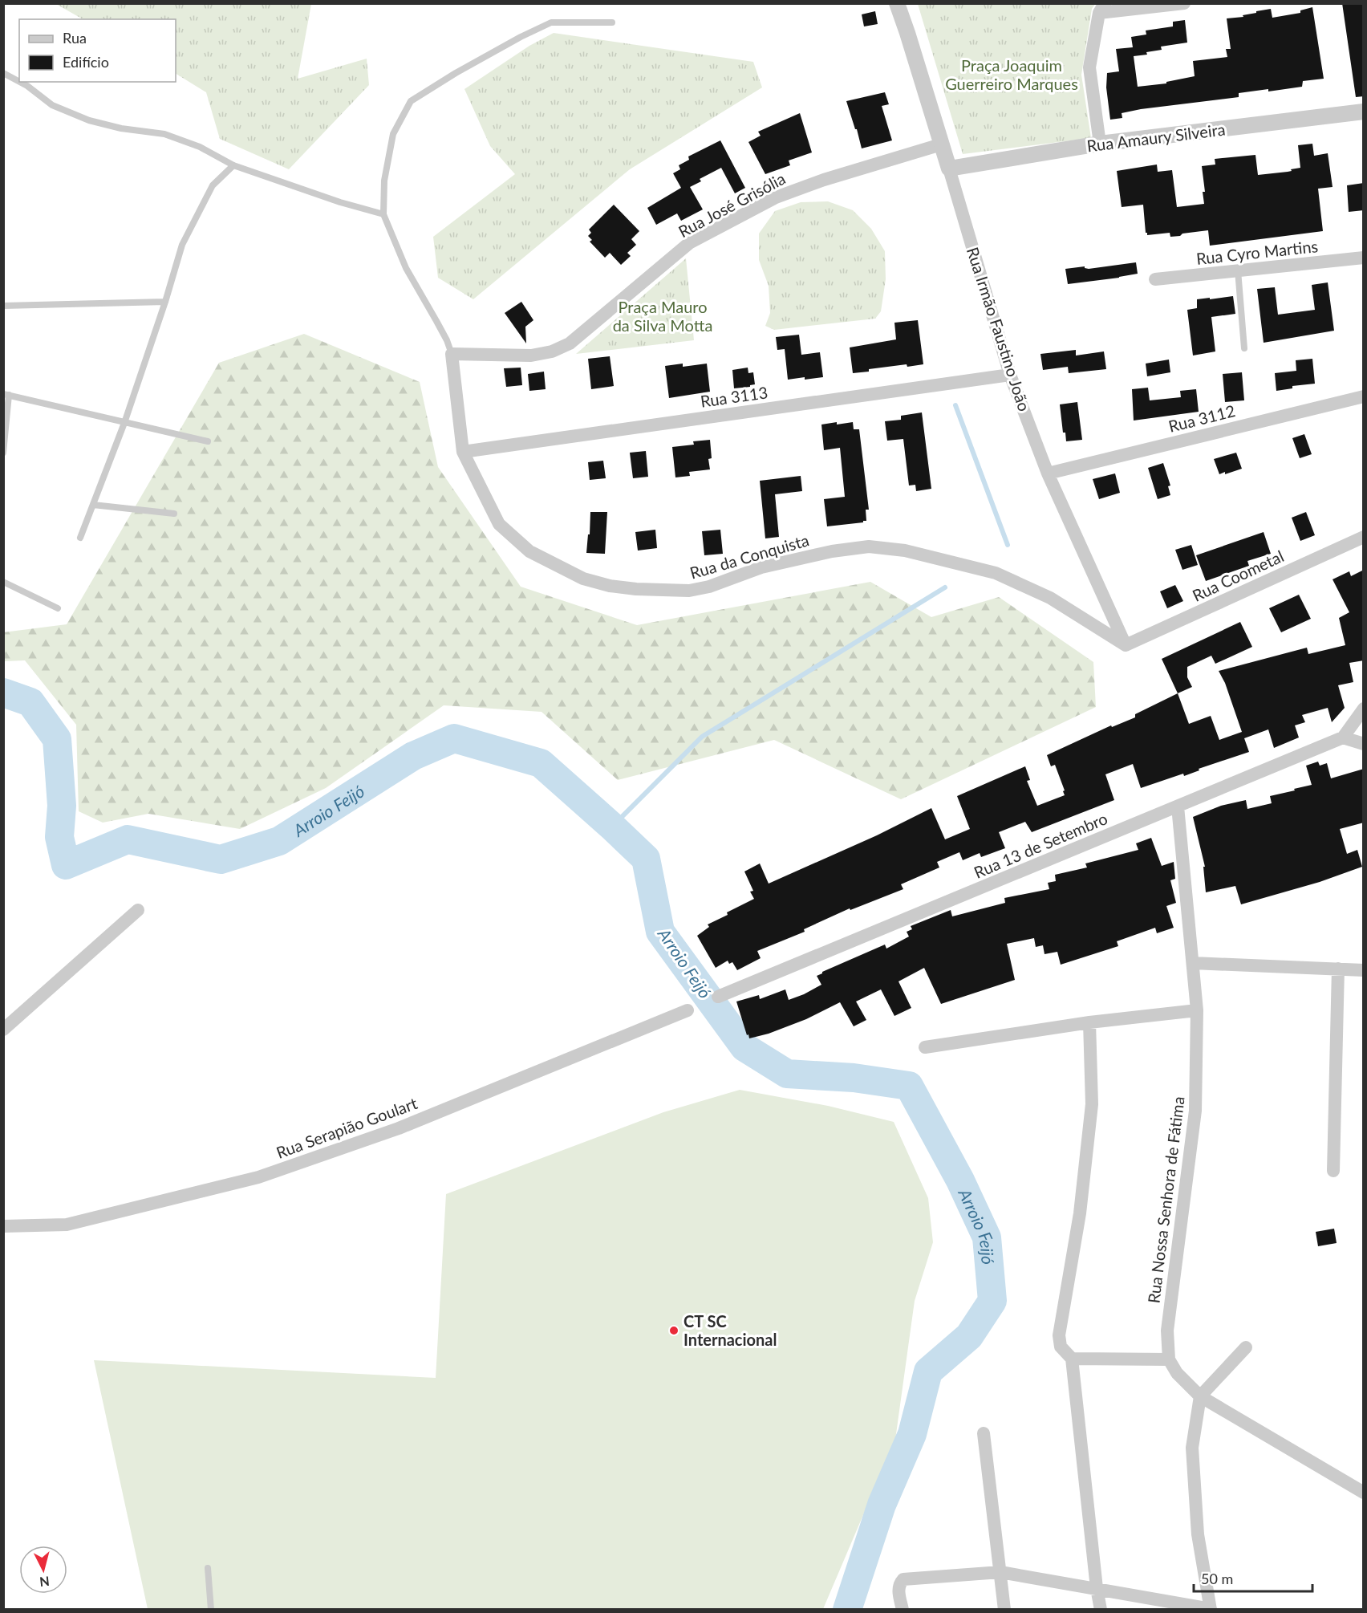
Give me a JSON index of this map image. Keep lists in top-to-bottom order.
{
  "streets": {
    "street": [
      "Rua Amaury Silveira",
      "Rua José Grisólia",
      "Rua Cyro Martins",
      "Rua Irmão Faustino João",
      "Rua 3113",
      "Rua 3112",
      "Rua da Conquista",
      "Rua Coometal",
      "Rua 13 de Setembro",
      "Rua Serapião Goulart",
      "Rua Nossa Senhora de Fátima"
    ]
  },
  "crossings": [
    ["Rua Amaury Silveira", "Rua Irmão Faustino João"],
    ["Rua José Grisólia", "Rua Irmão Faustino João"],
    ["Rua José Grisólia", "Rua da Conquista"],
    ["Rua Irmão Faustino João", "Rua 3113"],
    ["Rua Irmão Faustino João", "Rua 3112"],
    ["Rua Irmão Faustino João", "Rua da Conquista"],
    ["Rua Irmão Faustino João", "Rua Coometal"],
    ["Rua 3113", "Rua da Conquista"],
    ["Rua da Conquista", "Rua Coometal"],
    ["Rua 13 de Setembro", "Rua Nossa Senhora de Fátima"]
  ],
  "water": ["Arroio Feijó"],
  "parks": ["Praça Joaquim Guerreiro Marques", "Praça Mauro da Silva Motta"],
  "places": ["CT SC Internacional"],
  "legend": ["Rua", "Edifício"],
  "scale_bar": "50 m",
  "north": "bottom"
}
